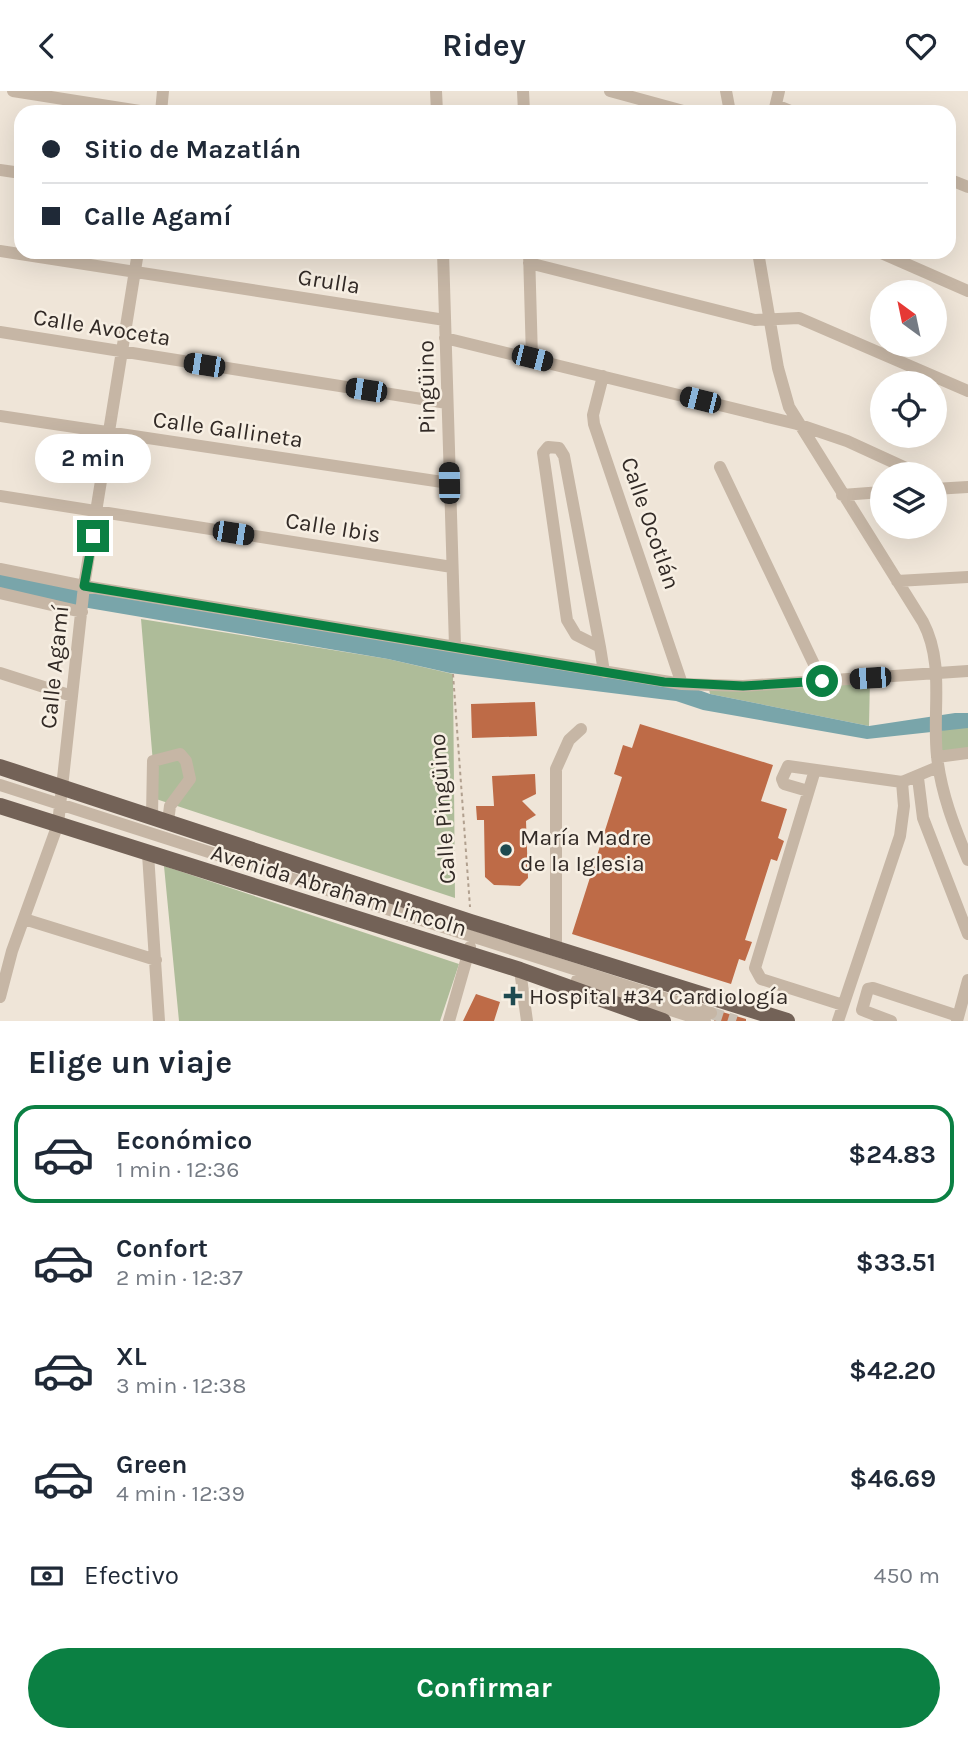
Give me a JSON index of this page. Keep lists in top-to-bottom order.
{
  "streets": {
    "main road": ["Avenida Abraham Lincoln"],
    "street": [
      "Grulla",
      "Calle Avoceta",
      "Pingüino",
      "Calle Gallineta",
      "Calle Ocotlán",
      "Calle Ibis",
      "Calle Agamí"
    ],
    "path": ["Calle Pingüino"]
  },
  "crossings": [
    ["Grulla", "Pingüino"],
    ["Grulla", "Calle Agamí"],
    ["Calle Avoceta", "Pingüino"],
    ["Calle Avoceta", "Calle Agamí"],
    ["Pingüino", "Calle Gallineta"],
    ["Pingüino", "Calle Ibis"],
    ["Calle Gallineta", "Calle Agamí"],
    ["Calle Ibis", "Calle Agamí"],
    ["Calle Agamí", "Avenida Abraham Lincoln"],
    ["Calle Pingüino", "Avenida Abraham Lincoln"]
  ],
  "places": {
    "other": ["María Madre de la Iglesia"],
    "health": ["Hospital #34 Cardiología"]
  },
  "north": "top left",
  "page": {
    "header": "Ridey",
    "banner": ["Sitio de Mazatlán", "Calle Agamí"],
    "bubble": "2 min",
    "heading": "Elige un viaje",
    "list": [
      {
        "name": "Económico",
        "note": "1 min · 12:36",
        "value": "$24.83"
      },
      {
        "name": "Confort",
        "note": "2 min · 12:37",
        "value": "$33.51"
      },
      {
        "name": "XL",
        "note": "3 min · 12:38",
        "value": "$42.20"
      },
      {
        "name": "Green",
        "note": "4 min · 12:39",
        "value": "$46.69"
      }
    ],
    "pay": ["Efectivo", "450 m"],
    "buttons": "Confirmar"
  }
}
